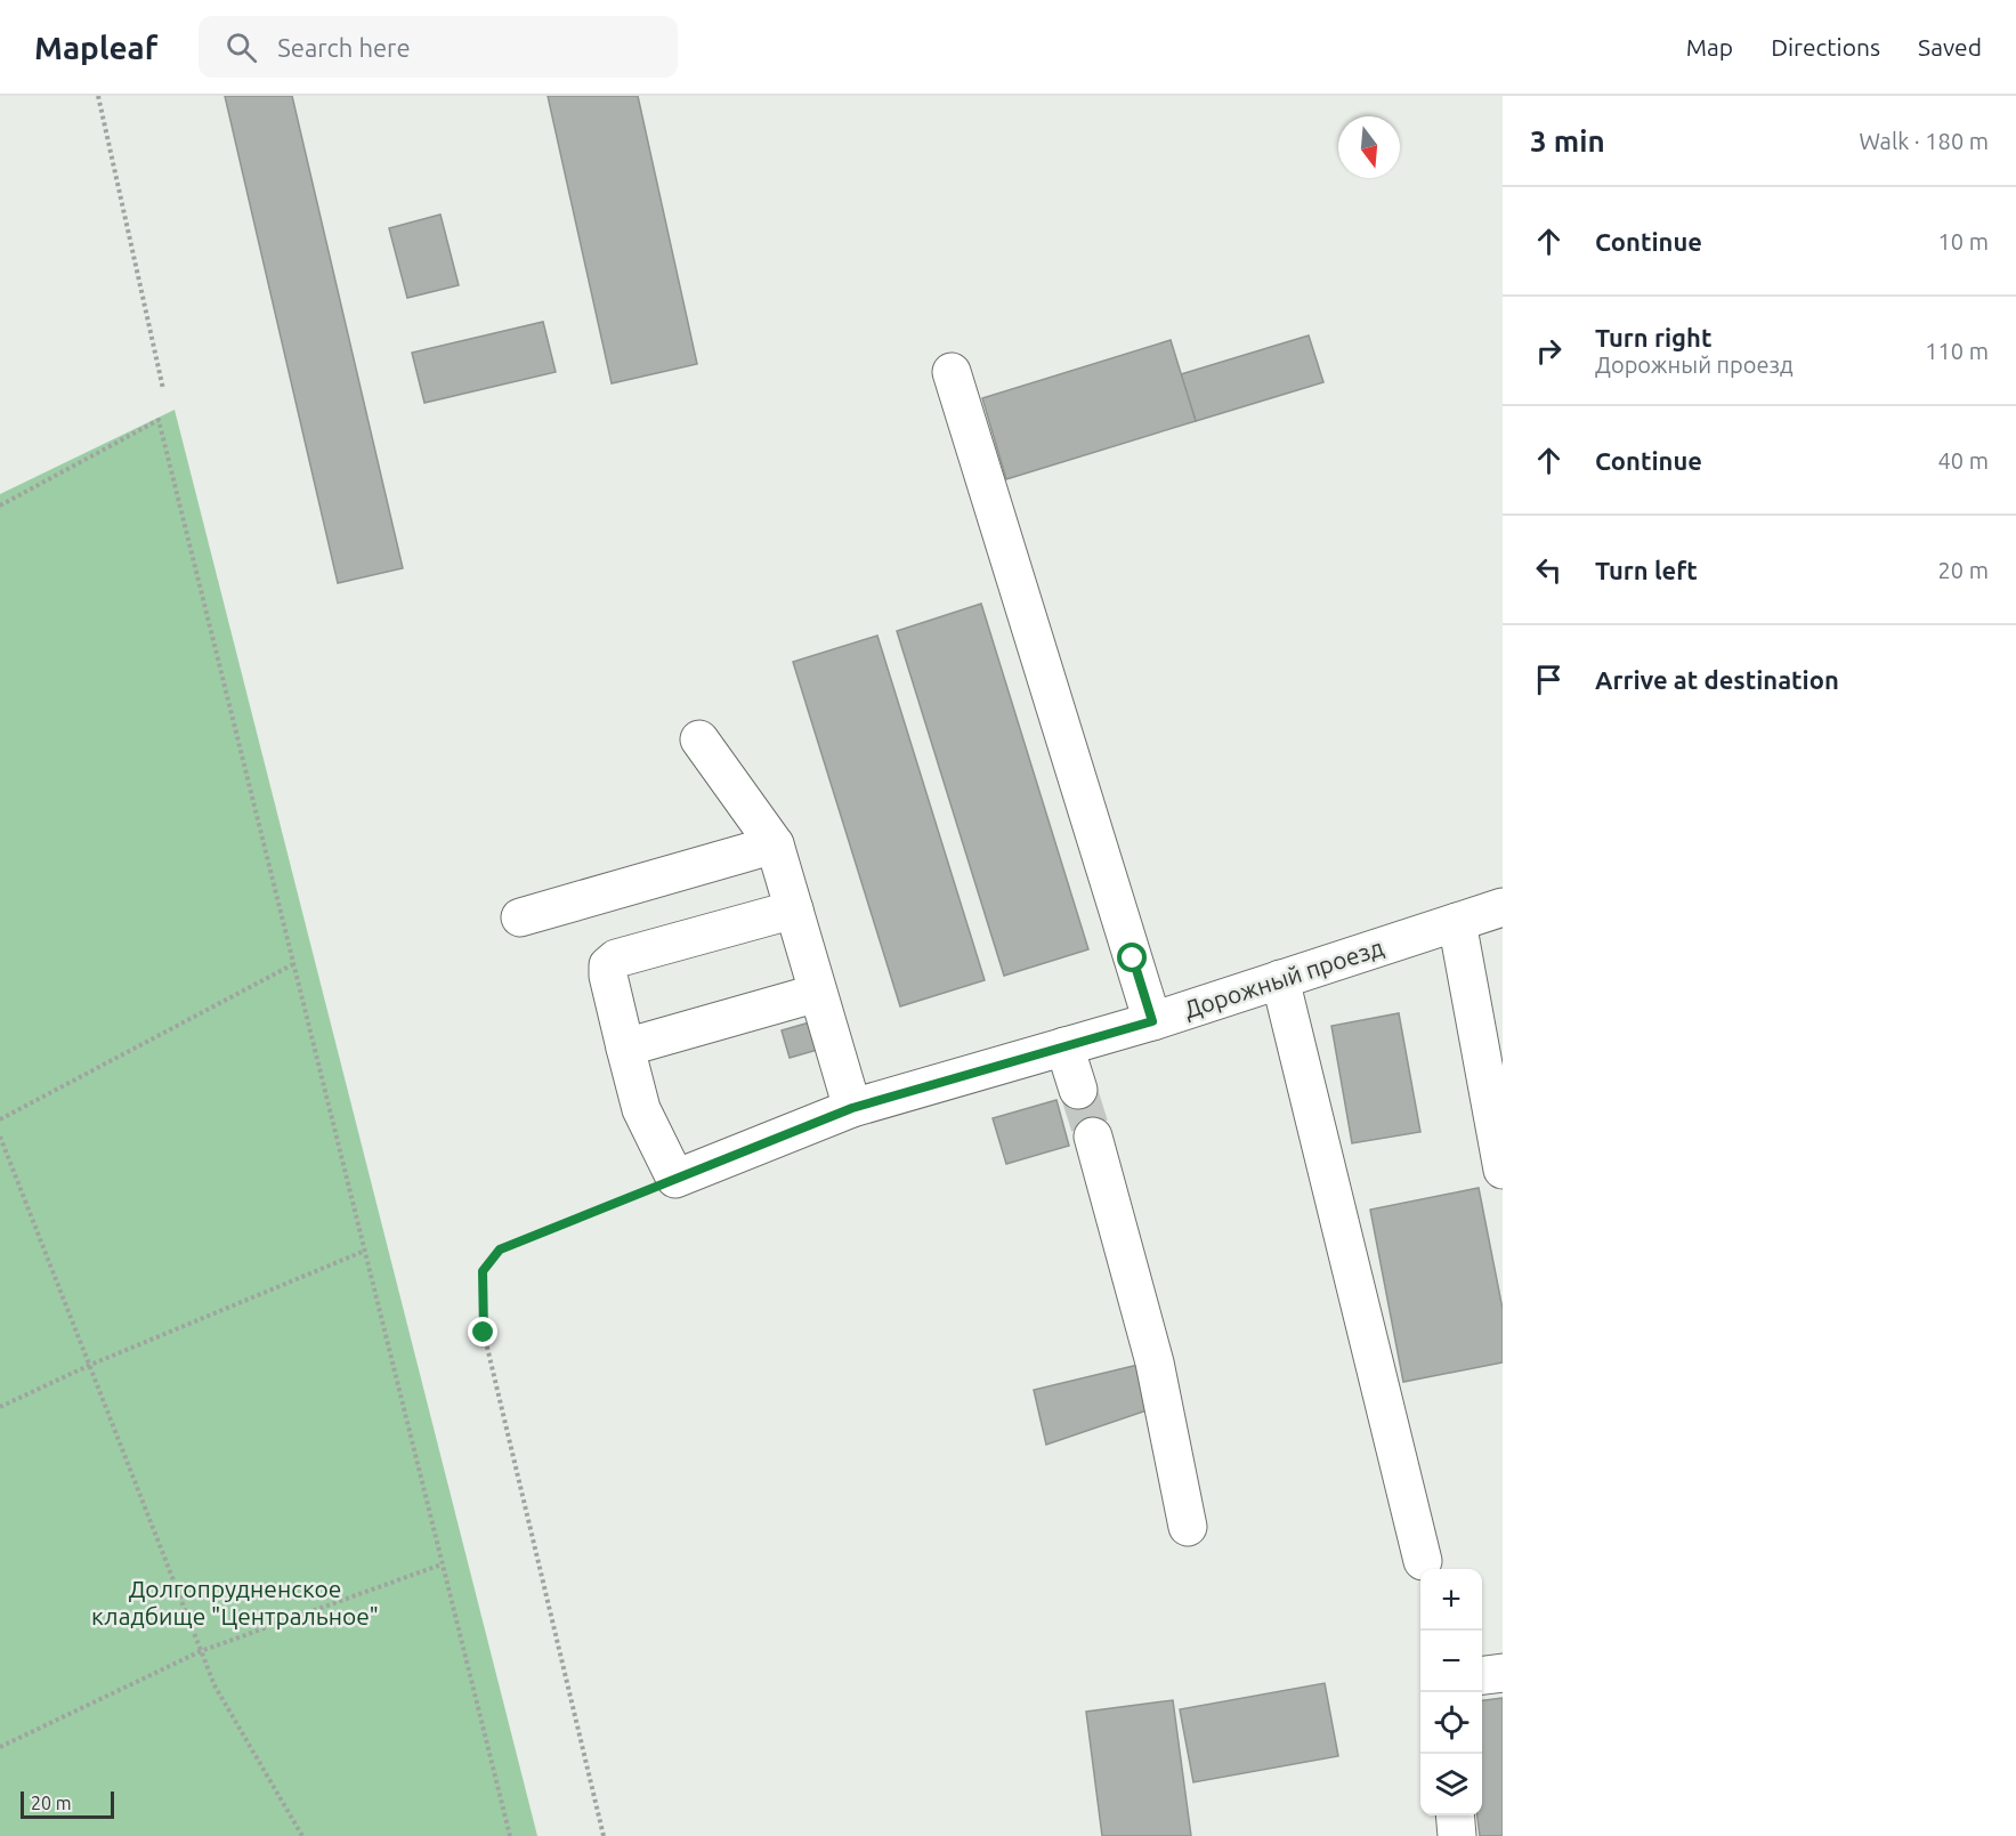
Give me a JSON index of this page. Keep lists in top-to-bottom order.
{
  "streets": {
    "street": ["Дорожный проезд"]
  },
  "parks": ["Долгопрудненское кладбище \"Центральное\""],
  "scale_bar": "20 m",
  "north": "bottom",
  "page": {
    "header": "Mapleaf",
    "search": "Search here",
    "nav": ["Map", "Directions", "Saved"],
    "heading": ["3 min", "Walk · 180 m"],
    "list": [
      ["Continue", "10 m"],
      ["Turn right", "Дорожный проезд", "110 m"],
      ["Continue", "40 m"],
      ["Turn left", "20 m"],
      "Arrive at destination"
    ],
    "map_buttons": ["+", "−"],
    "scale": "20 m"
  }
}
